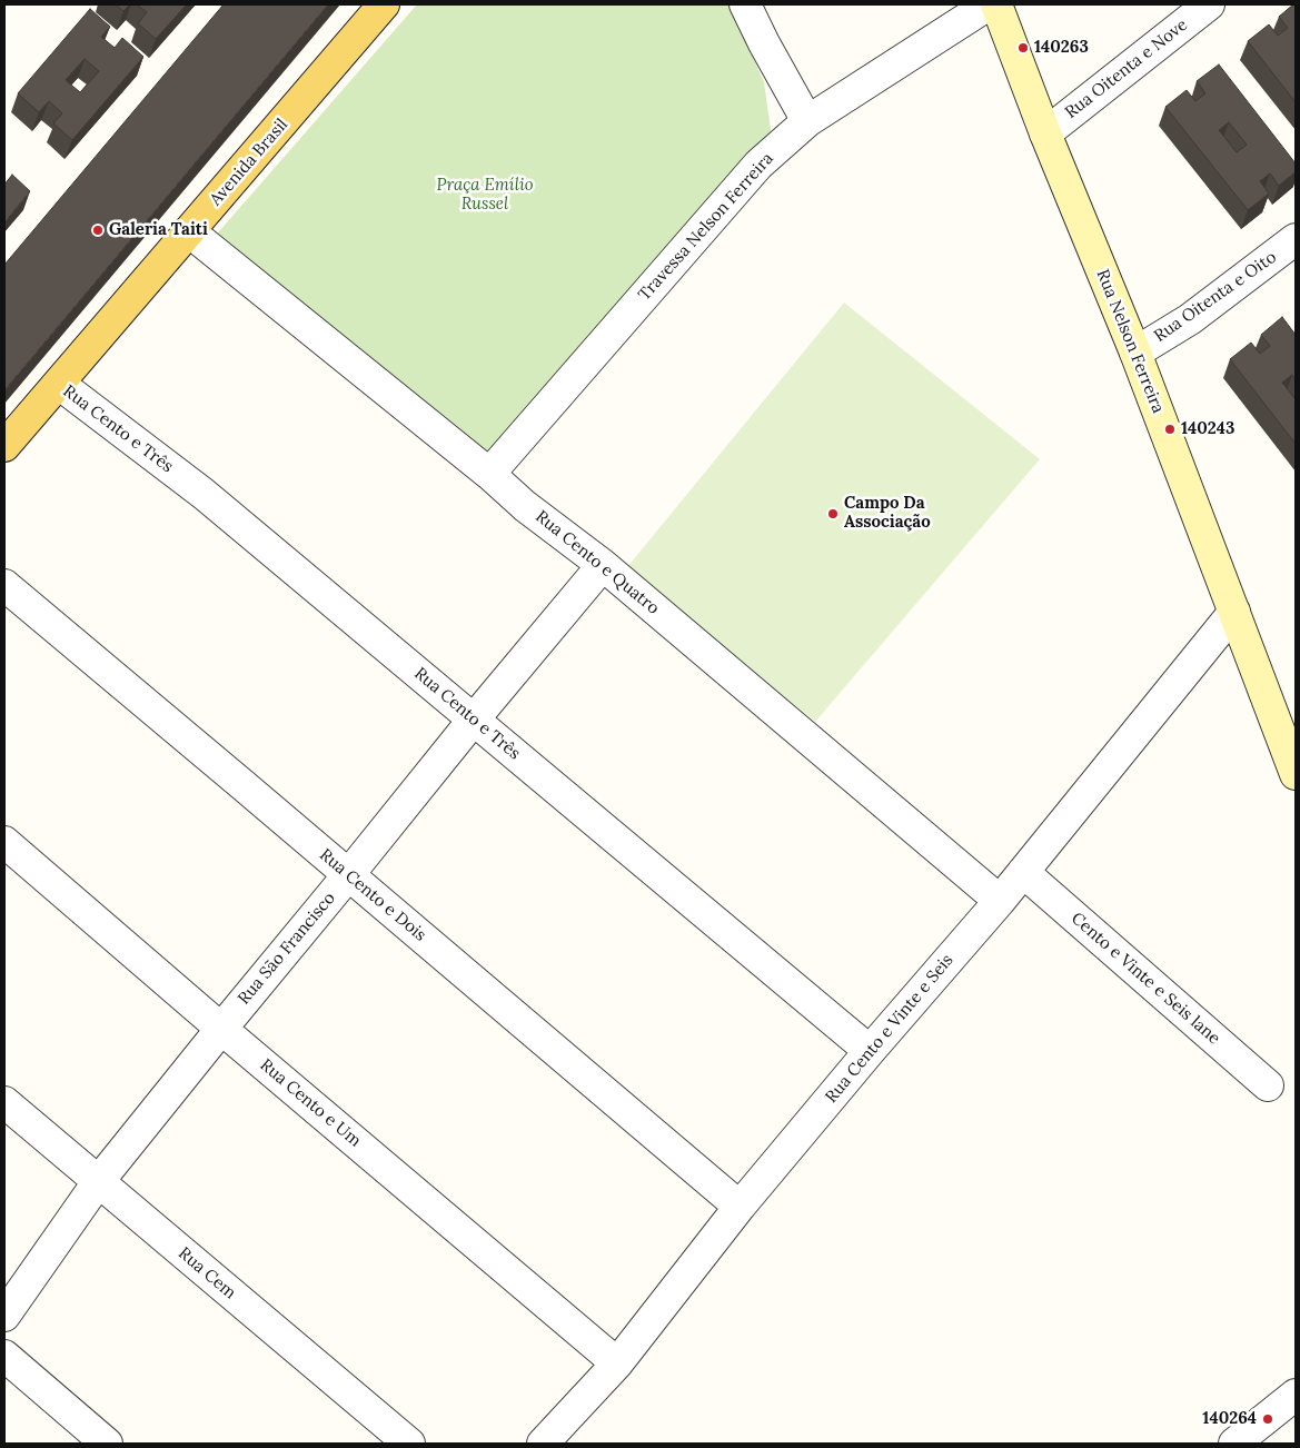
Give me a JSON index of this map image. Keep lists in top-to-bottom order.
{
  "streets": {
    "main road": ["Avenida Brasil", "Rua Nelson Ferreira"],
    "street": [
      "Rua Oitenta e Nove",
      "Travessa Nelson Ferreira",
      "Rua Oitenta e Oito",
      "Rua Cento e Três",
      "Rua Cento e Quatro",
      "Rua Cento e Dois",
      "Rua São Francisco",
      "Cento e Vinte e Seis lane",
      "Rua Cento e Vinte e Seis",
      "Rua Cento e Um",
      "Rua Cem"
    ]
  },
  "crossings": [
    ["Rua Oitenta e Nove", "Rua Nelson Ferreira"],
    ["Avenida Brasil", "Rua Cento e Três"],
    ["Avenida Brasil", "Rua Cento e Quatro"],
    ["Travessa Nelson Ferreira", "Rua Cento e Quatro"],
    ["Rua Oitenta e Oito", "Rua Nelson Ferreira"],
    ["Rua Nelson Ferreira", "Rua Cento e Vinte e Seis"],
    ["Rua Cento e Três", "Rua São Francisco"],
    ["Rua Cento e Três", "Rua Cento e Vinte e Seis"],
    ["Rua Cento e Quatro", "Rua São Francisco"],
    ["Rua Cento e Quatro", "Rua Cento e Vinte e Seis"],
    ["Rua Cento e Dois", "Rua São Francisco"],
    ["Rua Cento e Dois", "Rua Cento e Vinte e Seis"],
    ["Rua São Francisco", "Rua Cento e Um"],
    ["Rua São Francisco", "Rua Cem"],
    ["Cento e Vinte e Seis lane", "Rua Cento e Vinte e Seis"],
    ["Rua Cento e Vinte e Seis", "Rua Cento e Um"]
  ],
  "parks": ["Praça Emílio Russel"],
  "places": [
    "140263",
    "Galeria Taiti",
    "140243",
    "Campo Da Associação",
    "140264"
  ]
}
